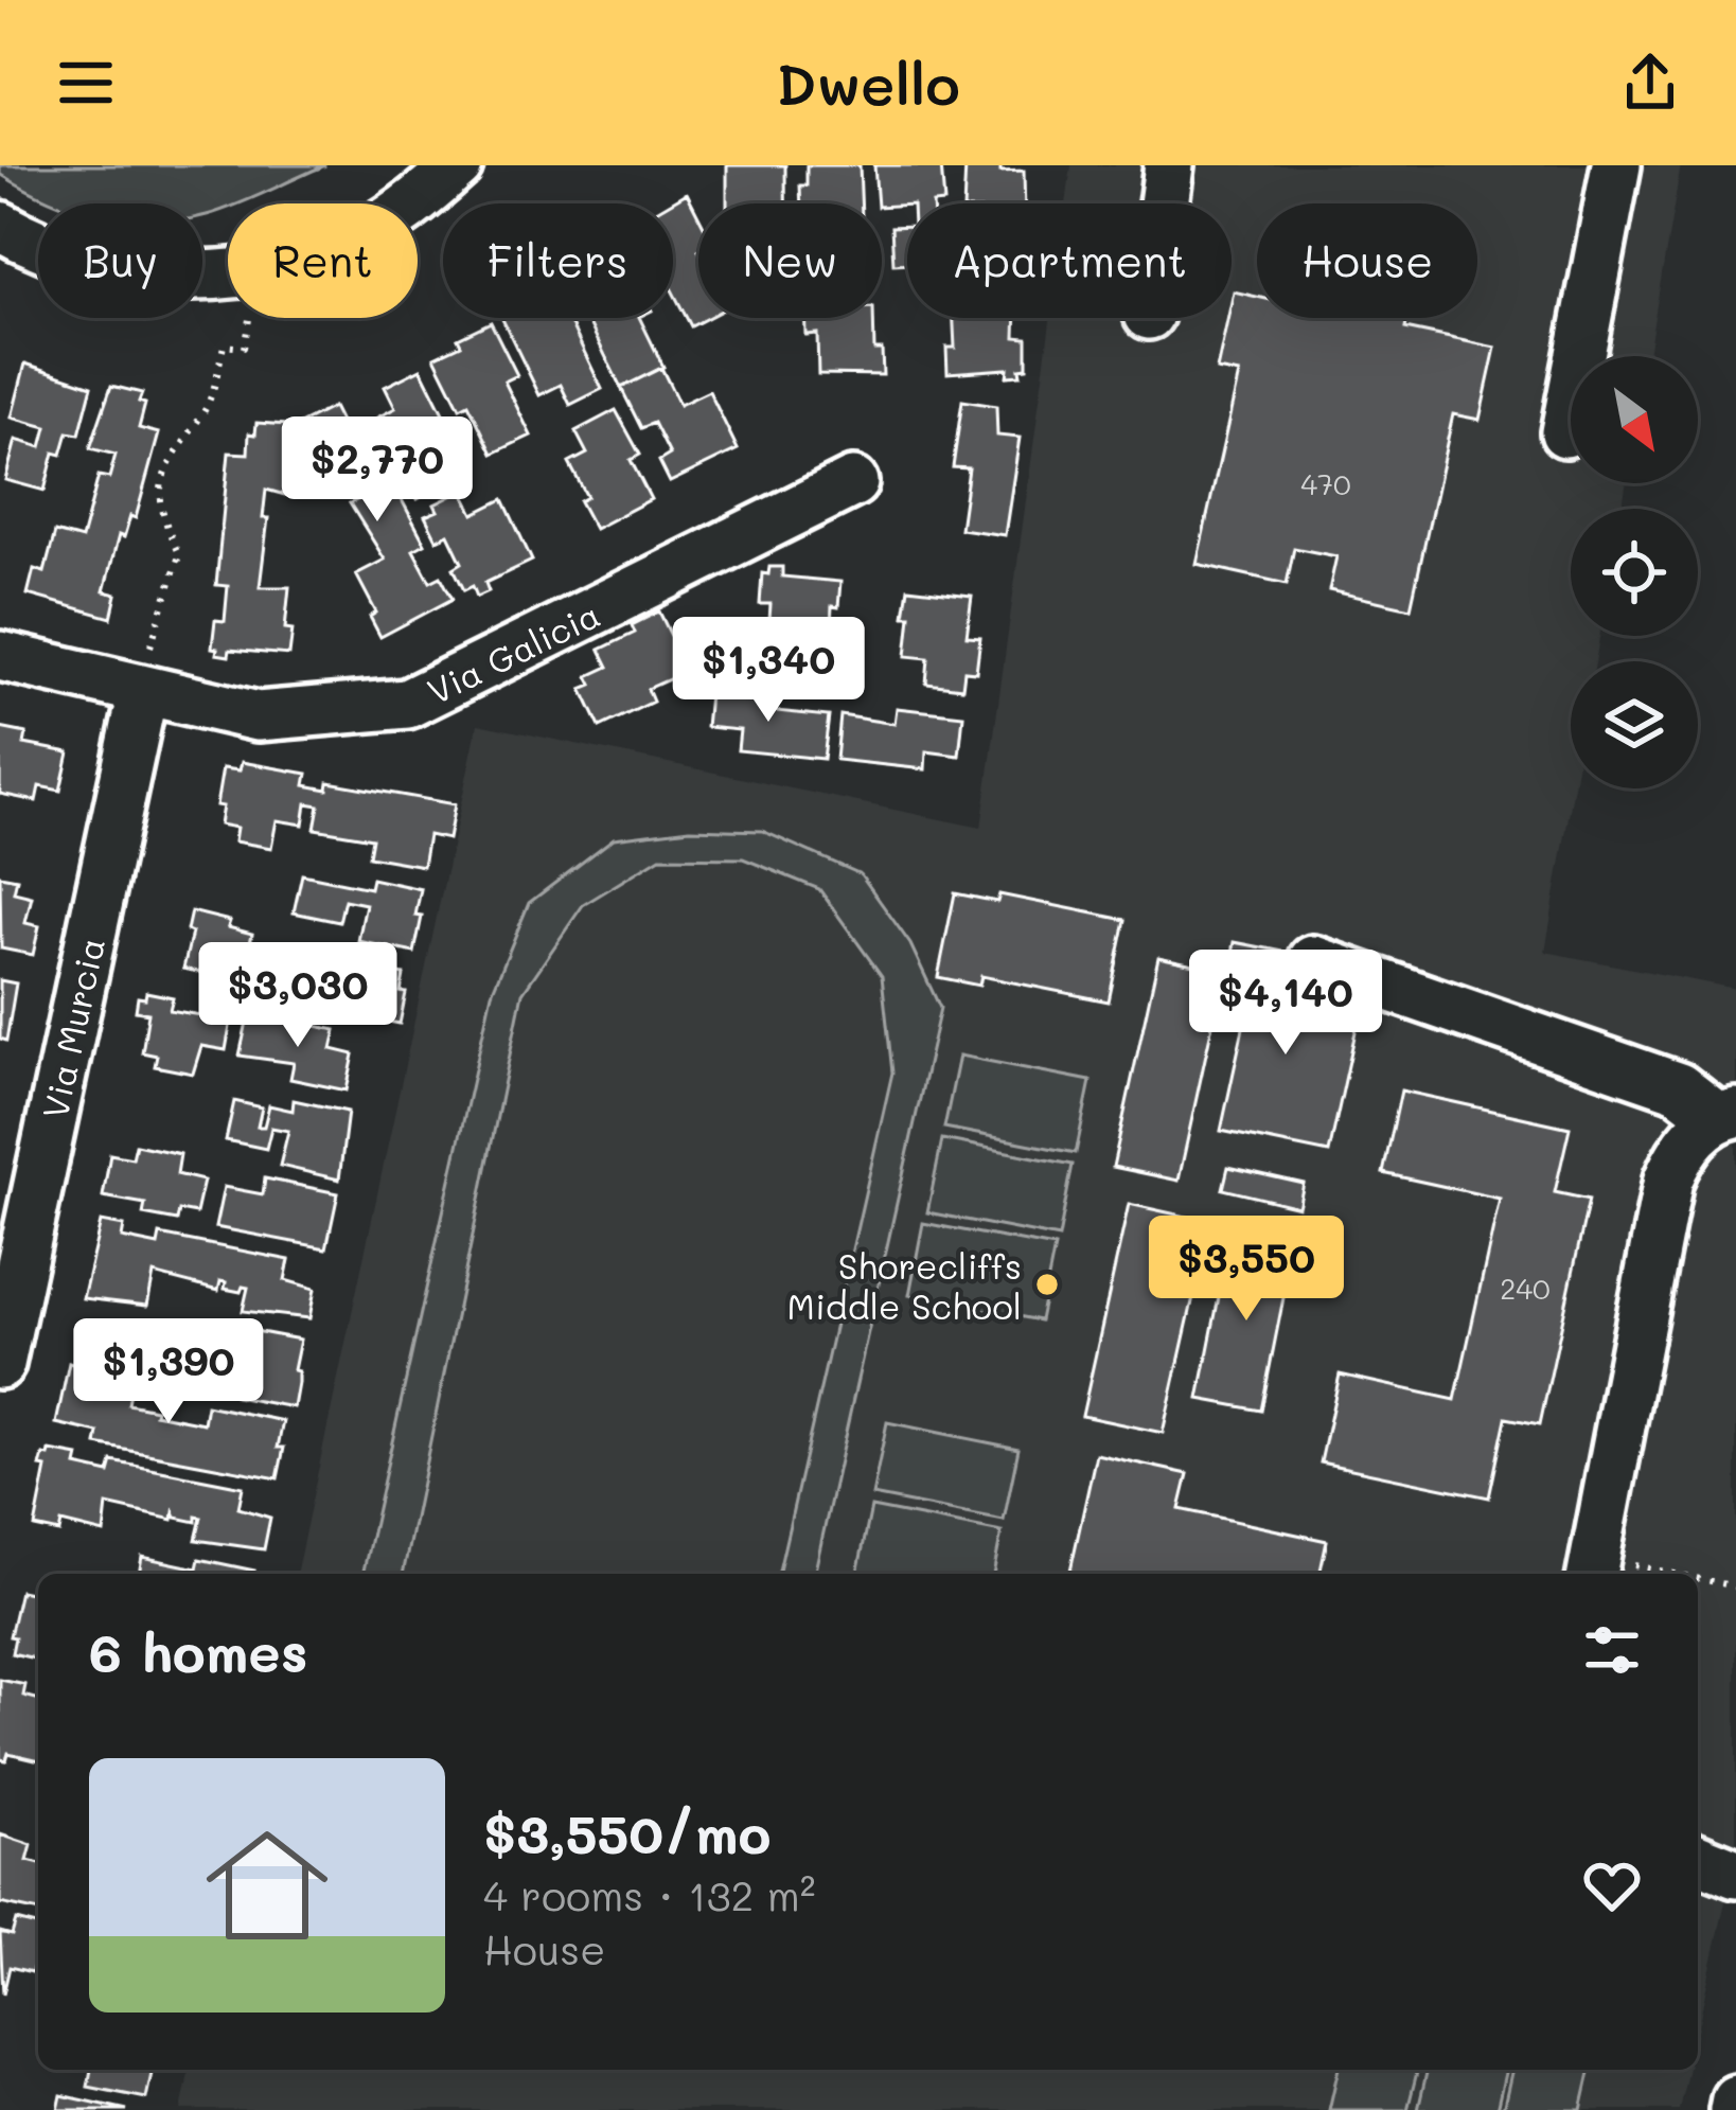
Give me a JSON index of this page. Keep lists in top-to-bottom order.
{
  "streets": {
    "street": ["Via Galicia", "Via Murcia"]
  },
  "crossings": [
    ["Via Galicia", "Via Murcia"]
  ],
  "places": ["Shorecliffs Middle School"],
  "house_numbers": ["470", "240"],
  "north": "bottom right",
  "page": {
    "header": "Dwello",
    "chip": [
      "Buy",
      "Rent",
      "Filters",
      "New",
      "Apartment",
      "House"
    ],
    "price": [
      "$2,770",
      "$1,340",
      "$3,030",
      "$4,140",
      "$3,550",
      "$1,390"
    ],
    "heading": "6 homes",
    "list": [
      {
        "name": "$3,550/mo",
        "note": "4 rooms · 132 m² · House"
      }
    ]
  }
}
